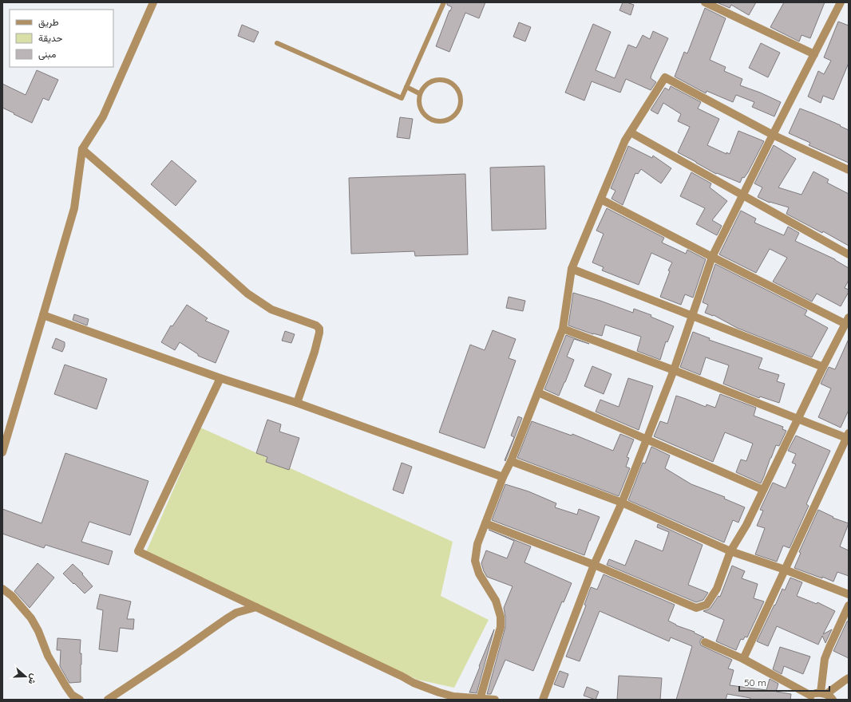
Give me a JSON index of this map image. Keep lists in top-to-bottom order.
{
  "legend": ["طريق", "حديقة", "مبنى"],
  "scale_bar": "50 m",
  "north": "right"
}
